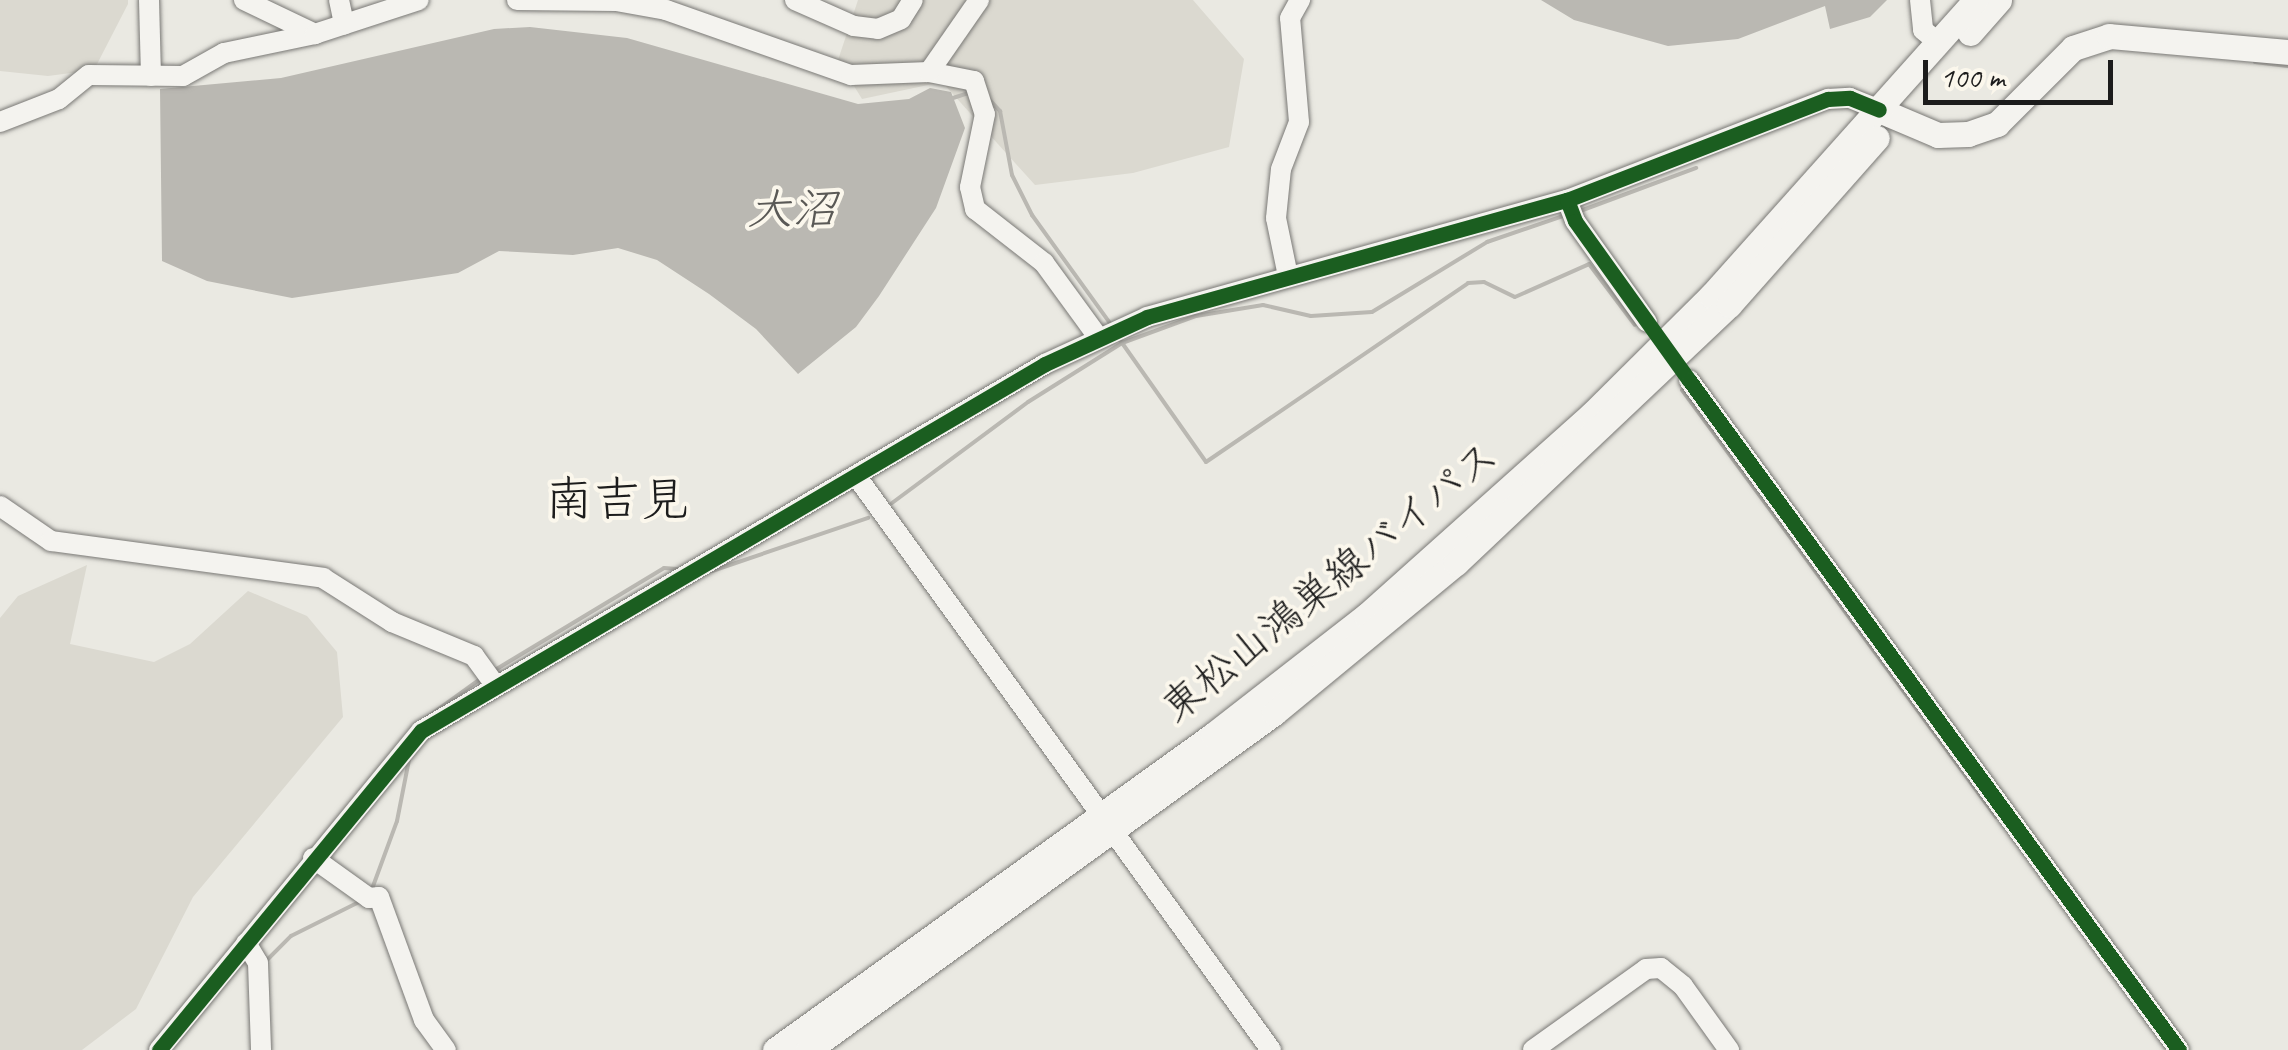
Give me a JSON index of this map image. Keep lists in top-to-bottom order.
{
  "streets": {
    "main road": ["東松山鴻巣線バイパス"]
  },
  "districts": ["南吉見"],
  "water": ["大沼"],
  "scale_bar": "100 m"
}
